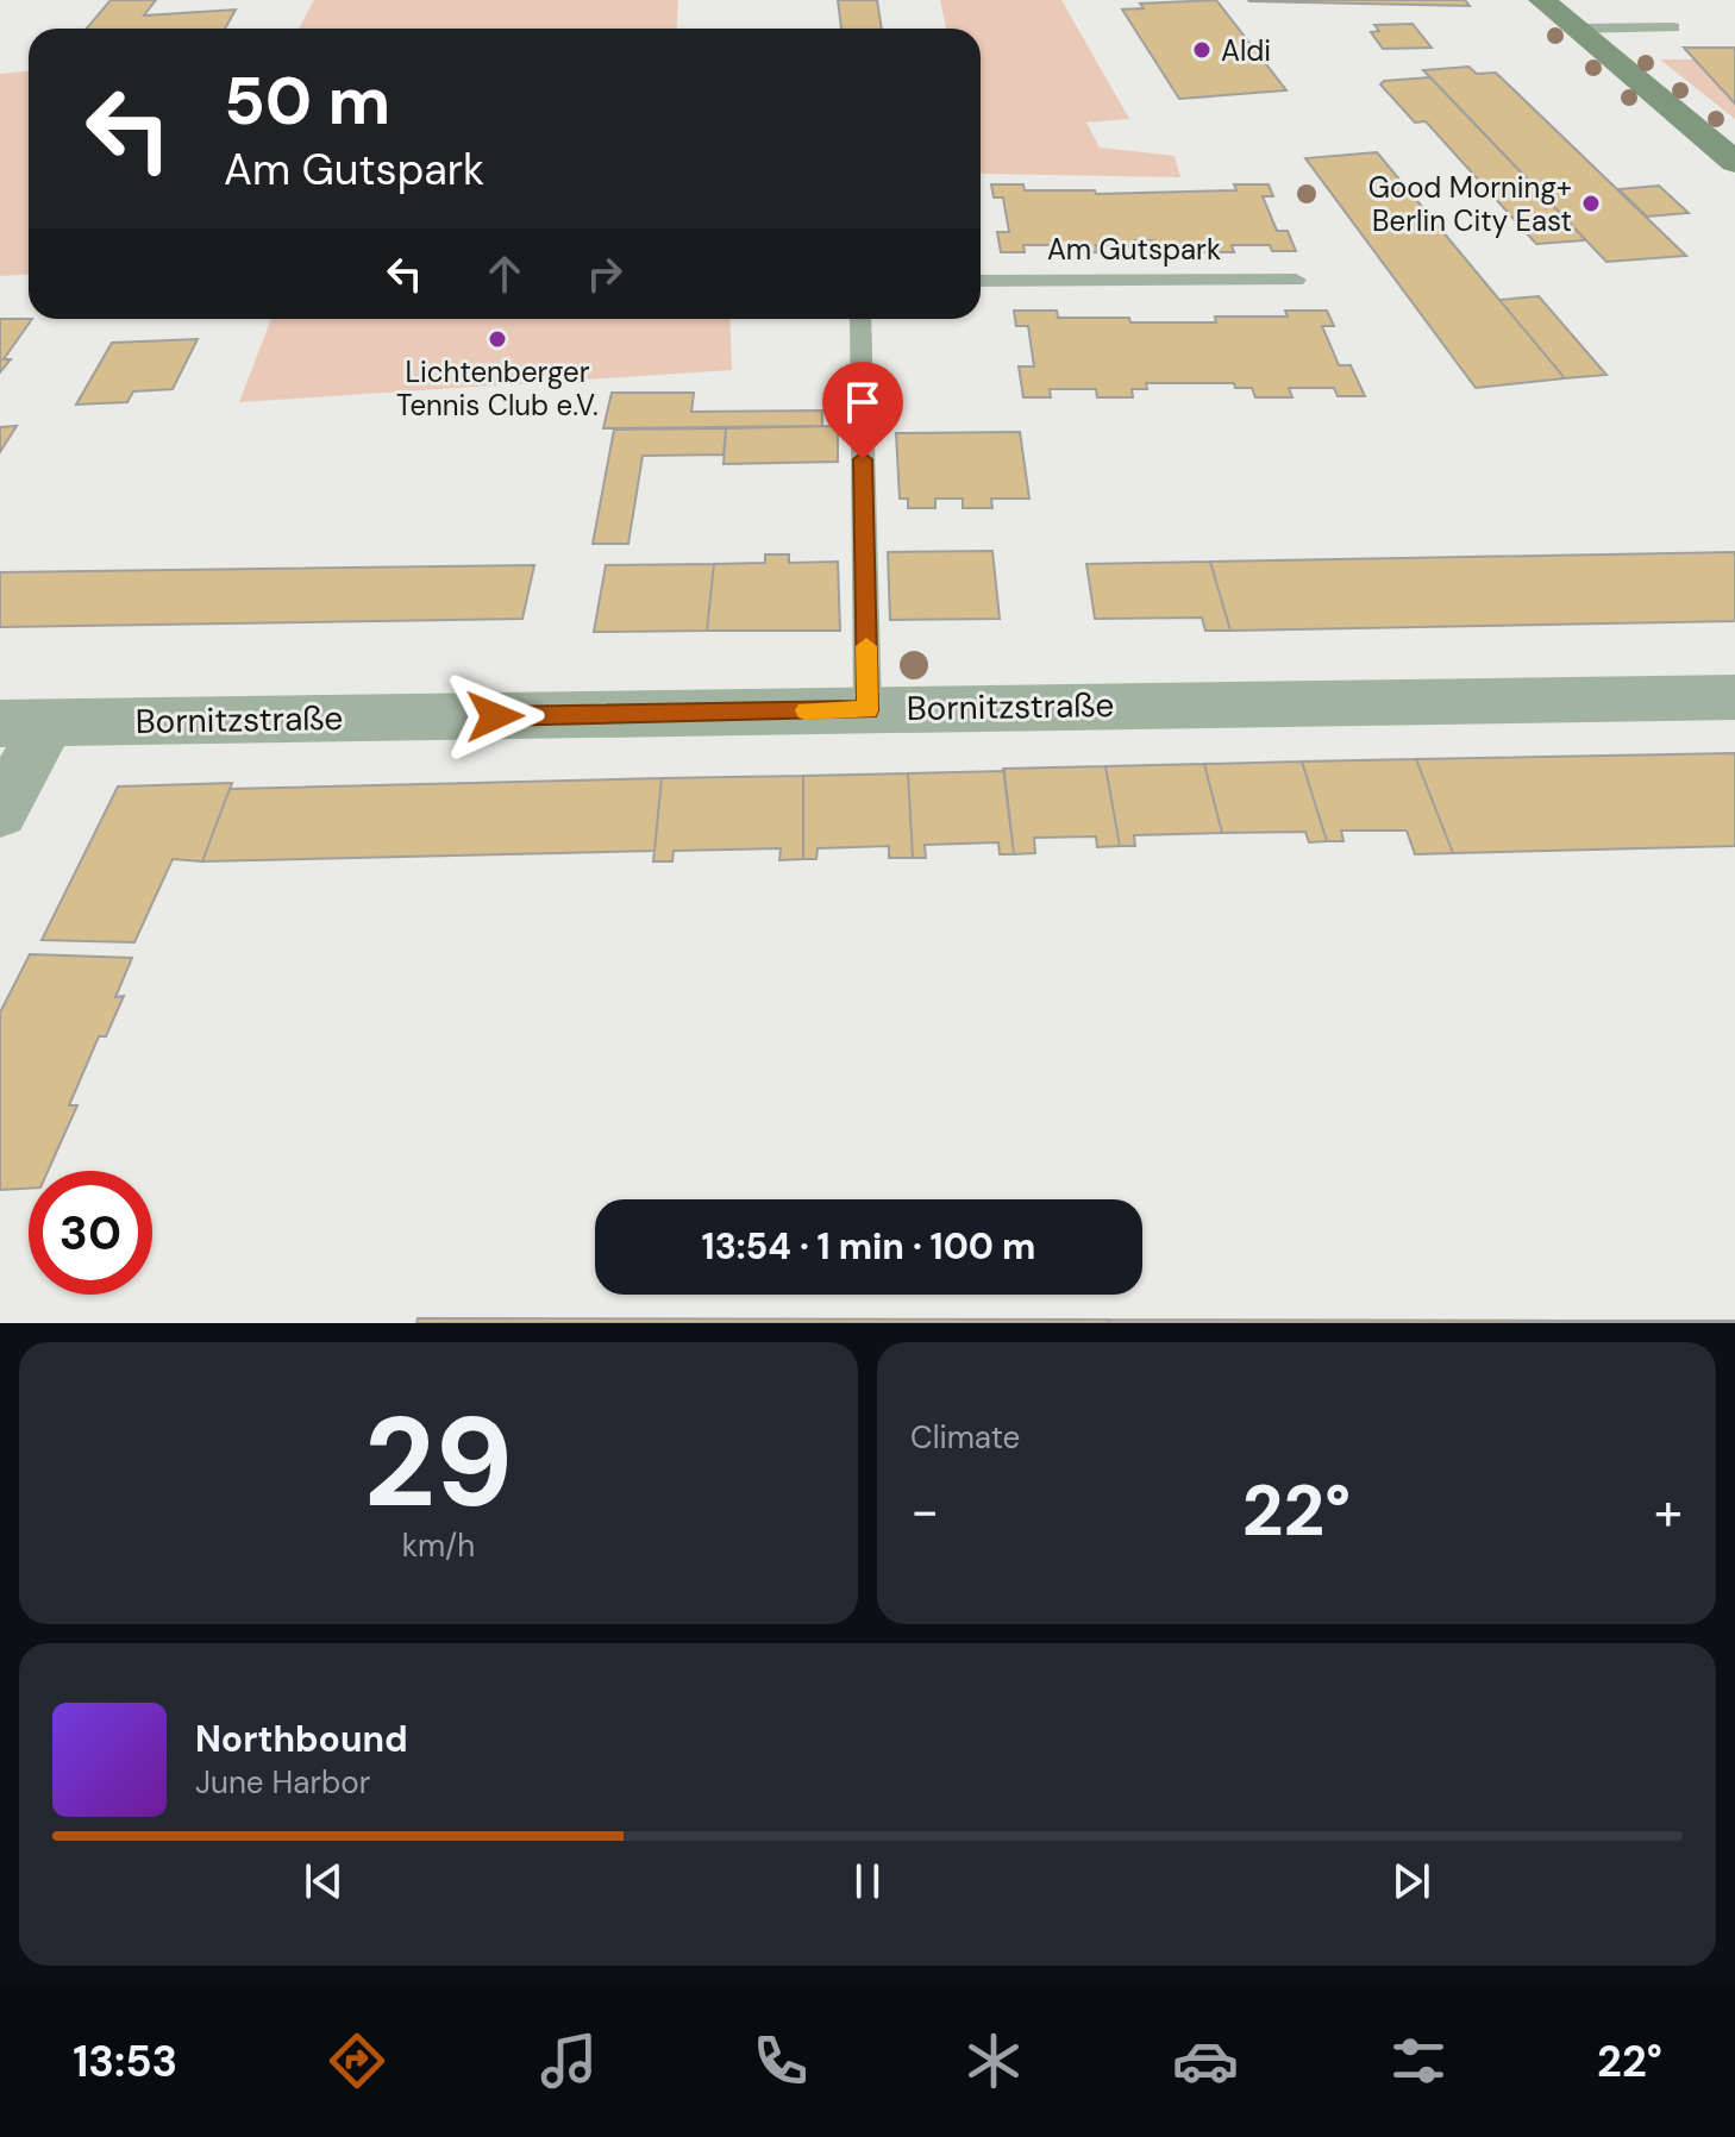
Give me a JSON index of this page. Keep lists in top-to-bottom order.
{
  "streets": {
    "street": ["Bornitzstraße"],
    "lane": ["Am Gutspark"]
  },
  "places": ["Aldi", "Good Morning+ Berlin City East", "Lichtenberger Tennis Club e.V."],
  "page": {
    "turn": ["50 m", "Am Gutspark"],
    "limit": "30",
    "trip": "13:54 · 1 min · 100 m",
    "tile": [
      ["29", "km/h"],
      "Climate"
    ],
    "heat": ["−", "22°", "+"],
    "song": ["Northbound", "June Harbor"],
    "tabs": ["13:53", "22°"]
  }
}
